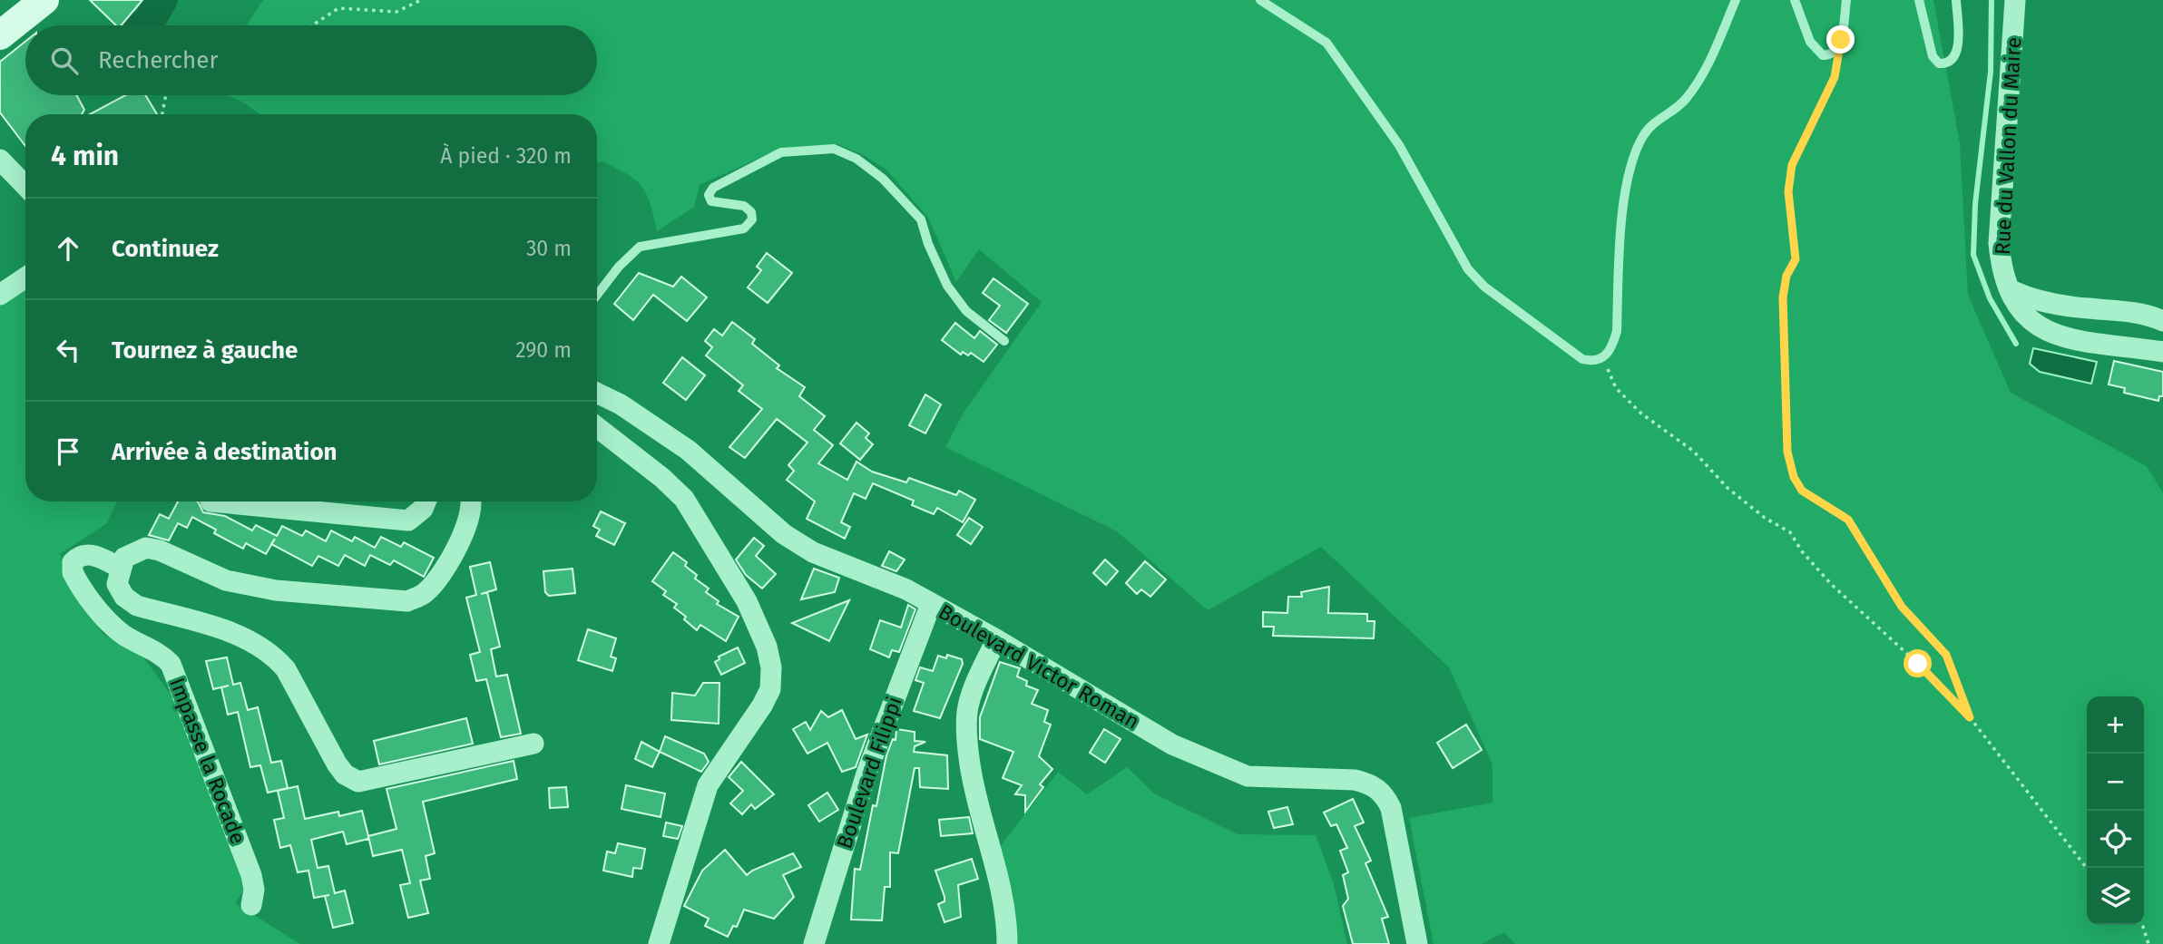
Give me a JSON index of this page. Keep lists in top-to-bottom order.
{
  "streets": {
    "street": [
      "Rue du Vallon du Maire",
      "Boulevard Victor Roman",
      "Impasse la Rocade",
      "Boulevard Filippi"
    ]
  },
  "crossings": [
    ["Boulevard Victor Roman", "Boulevard Filippi"]
  ],
  "page": {
    "search": "Rechercher",
    "heading": ["4 min", "À pied · 320 m"],
    "list": [
      ["Continuez", "30 m"],
      ["Tournez à gauche", "290 m"],
      "Arrivée à destination"
    ],
    "map_buttons": ["+", "−"]
  }
}
